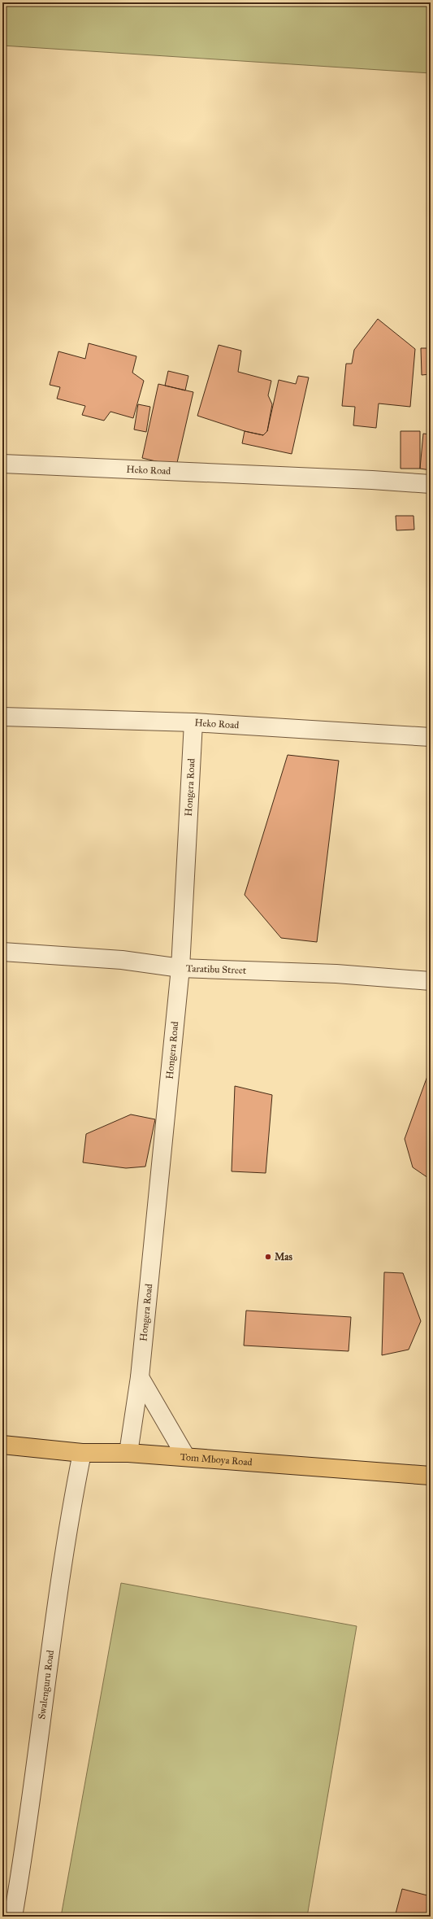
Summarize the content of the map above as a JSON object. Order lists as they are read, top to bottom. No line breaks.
{"streets":{"main road":["Tom Mboya Road"],"street":["Heko Road","Hongera Road","Taratibu Street","Swalenguru Road"]},"crossings":[["Heko Road","Hongera Road"],["Hongera Road","Taratibu Street"],["Hongera Road","Tom Mboya Road"],["Tom Mboya Road","Swalenguru Road"]],"places":["Mas"]}
